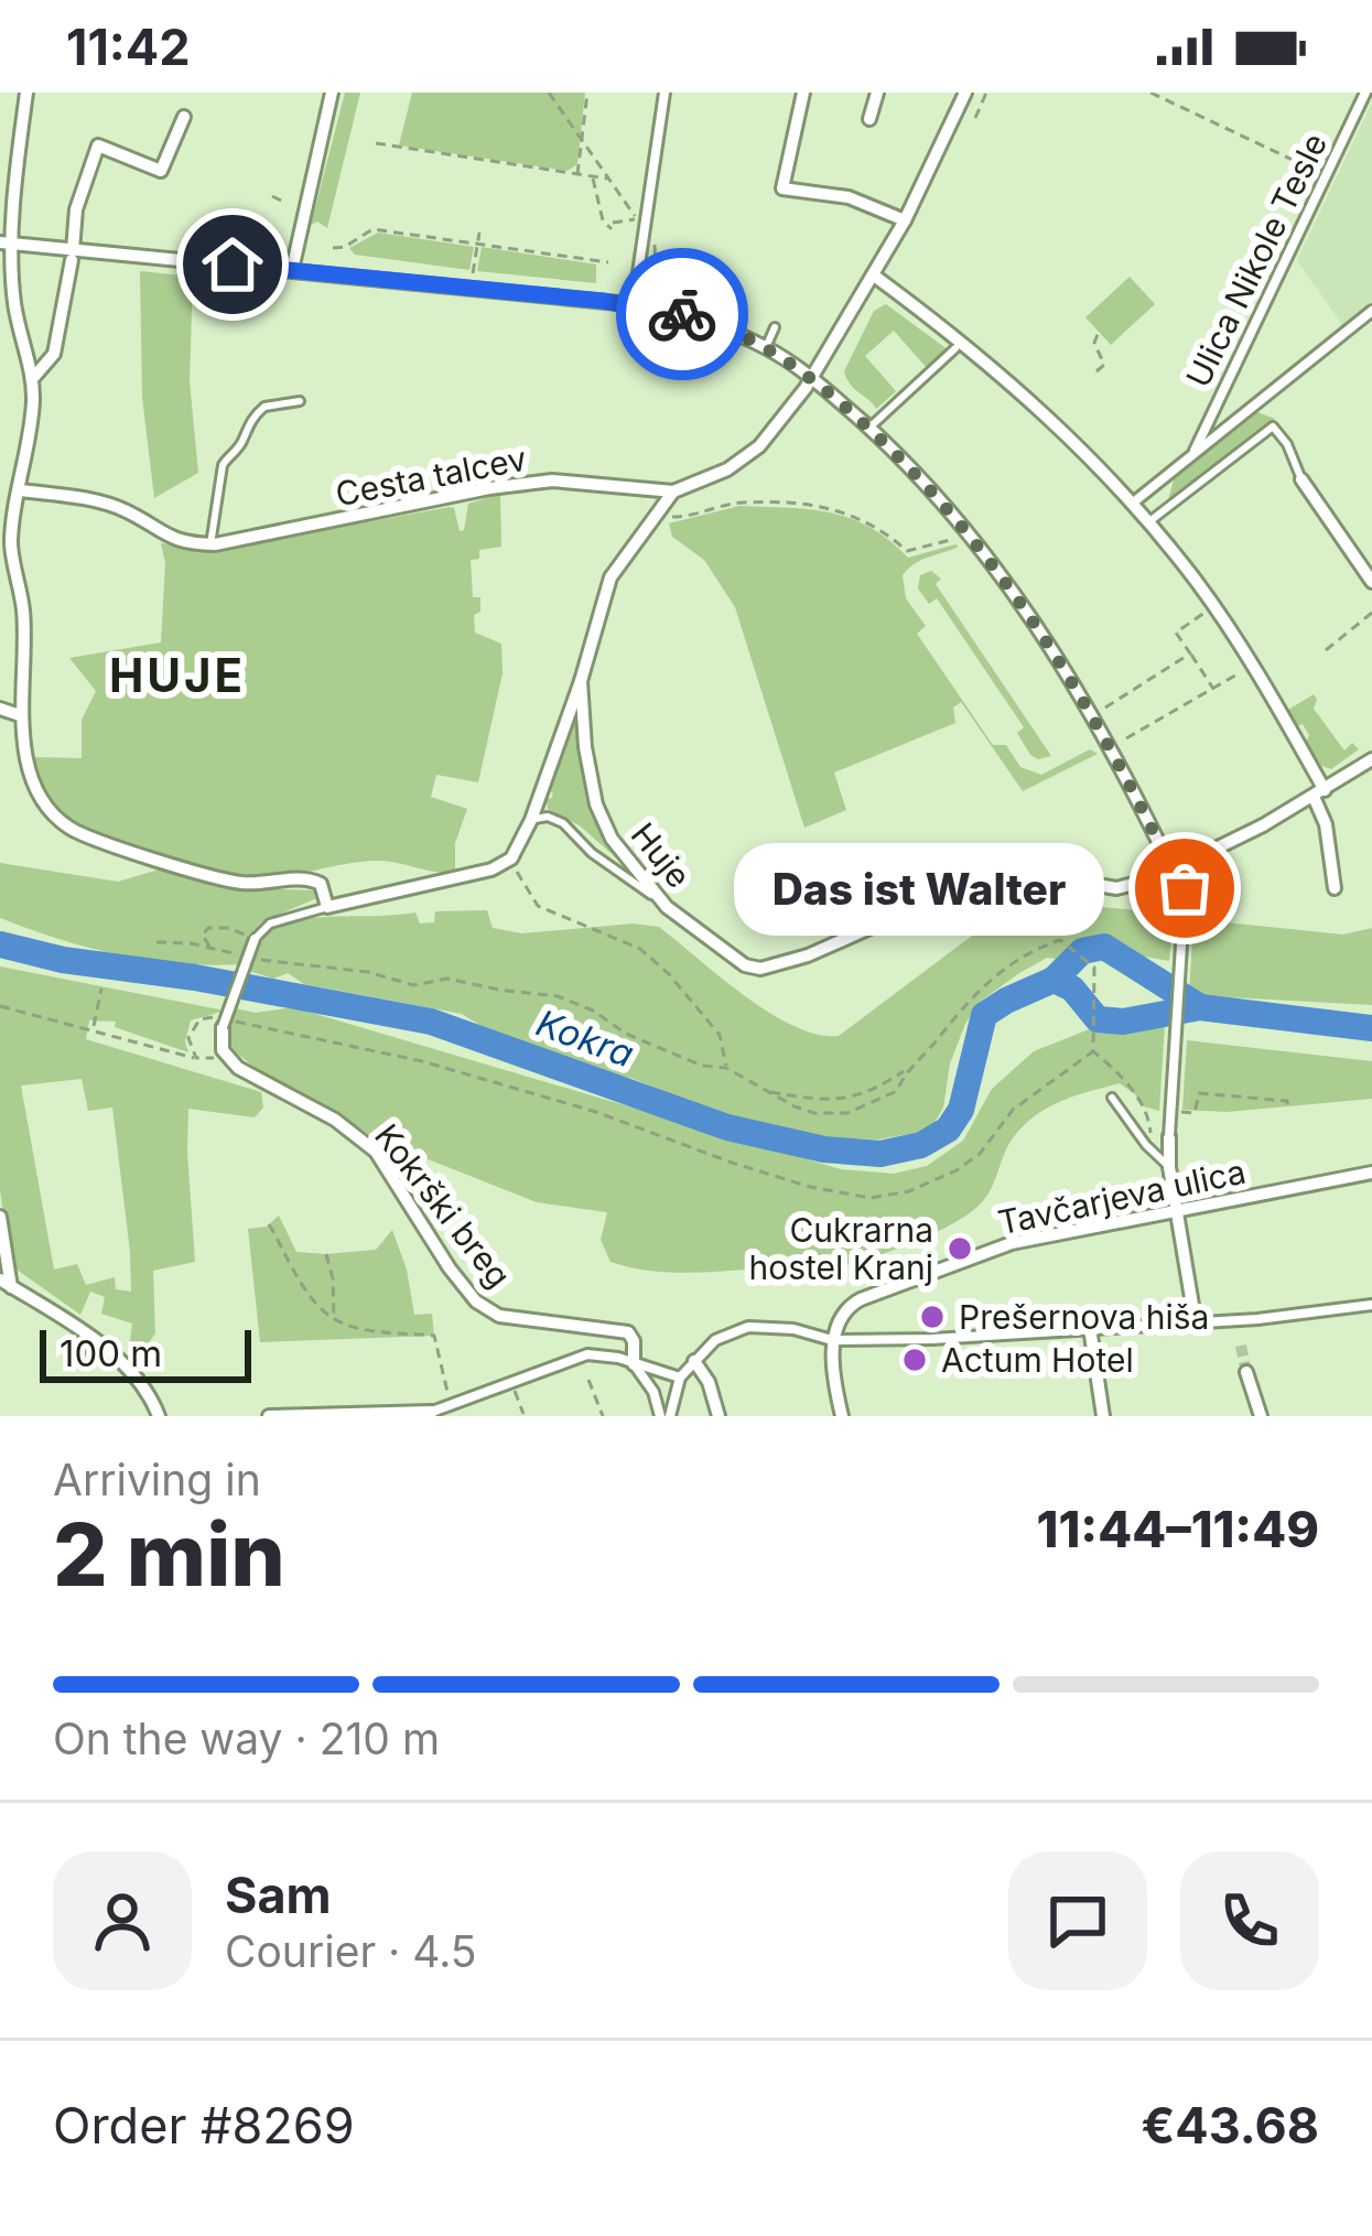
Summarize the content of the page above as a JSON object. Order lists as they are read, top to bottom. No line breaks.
{"streets":{"street":["Ulica Nikole Tesle","Cesta talcev","Huje","Tavčarjeva ulica","Kokrški breg"]},"crossings":[["Cesta talcev","Huje"]],"districts":["HUJE"],"water":["Kokra"],"places":["Das ist Walter","Cukrarna hostel Kranj","Prešernova hiša","Actum Hotel"],"scale_bar":"100 m","page":{"status":"11:42","bubble":"Das ist Walter","scale":"100 m","heading":["2 min","Arriving in","11:44–11:49"],"panel":["Sam","Courier · 4.5","Order #8269","€43.68"],"bar":"On the way · 210 m"}}
